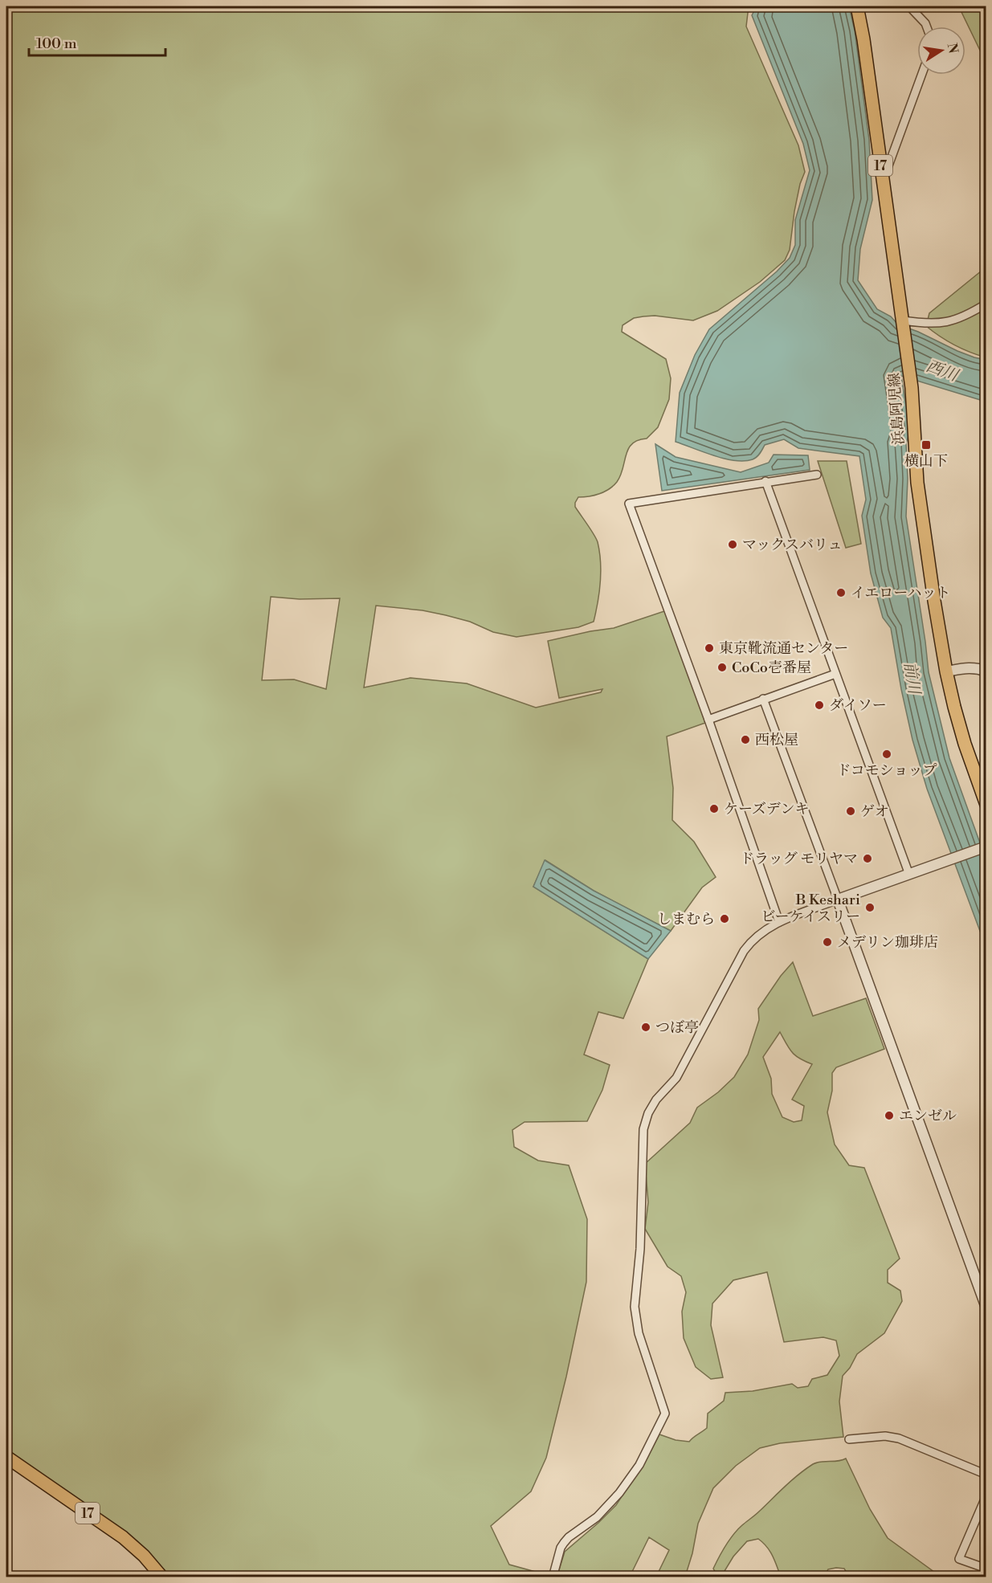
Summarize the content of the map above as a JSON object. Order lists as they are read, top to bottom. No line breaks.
{"streets":{"main road":["17","浜島阿児線"]},"water":["西川","前川"],"places":{"transit":["横山下"],"other":["マックスバリュ","イエローハット","東京靴流通センター","CoCo壱番屋","ダイソー","西松屋","ドコモショップ","ケーズデンキ","ゲオ","ドラッグ モリヤマ","B Keshari ビーケイスリー","しまむら","メデリン珈琲店","つぼ亭","エンゼル"]},"scale_bar":"100 m","north":"right"}
